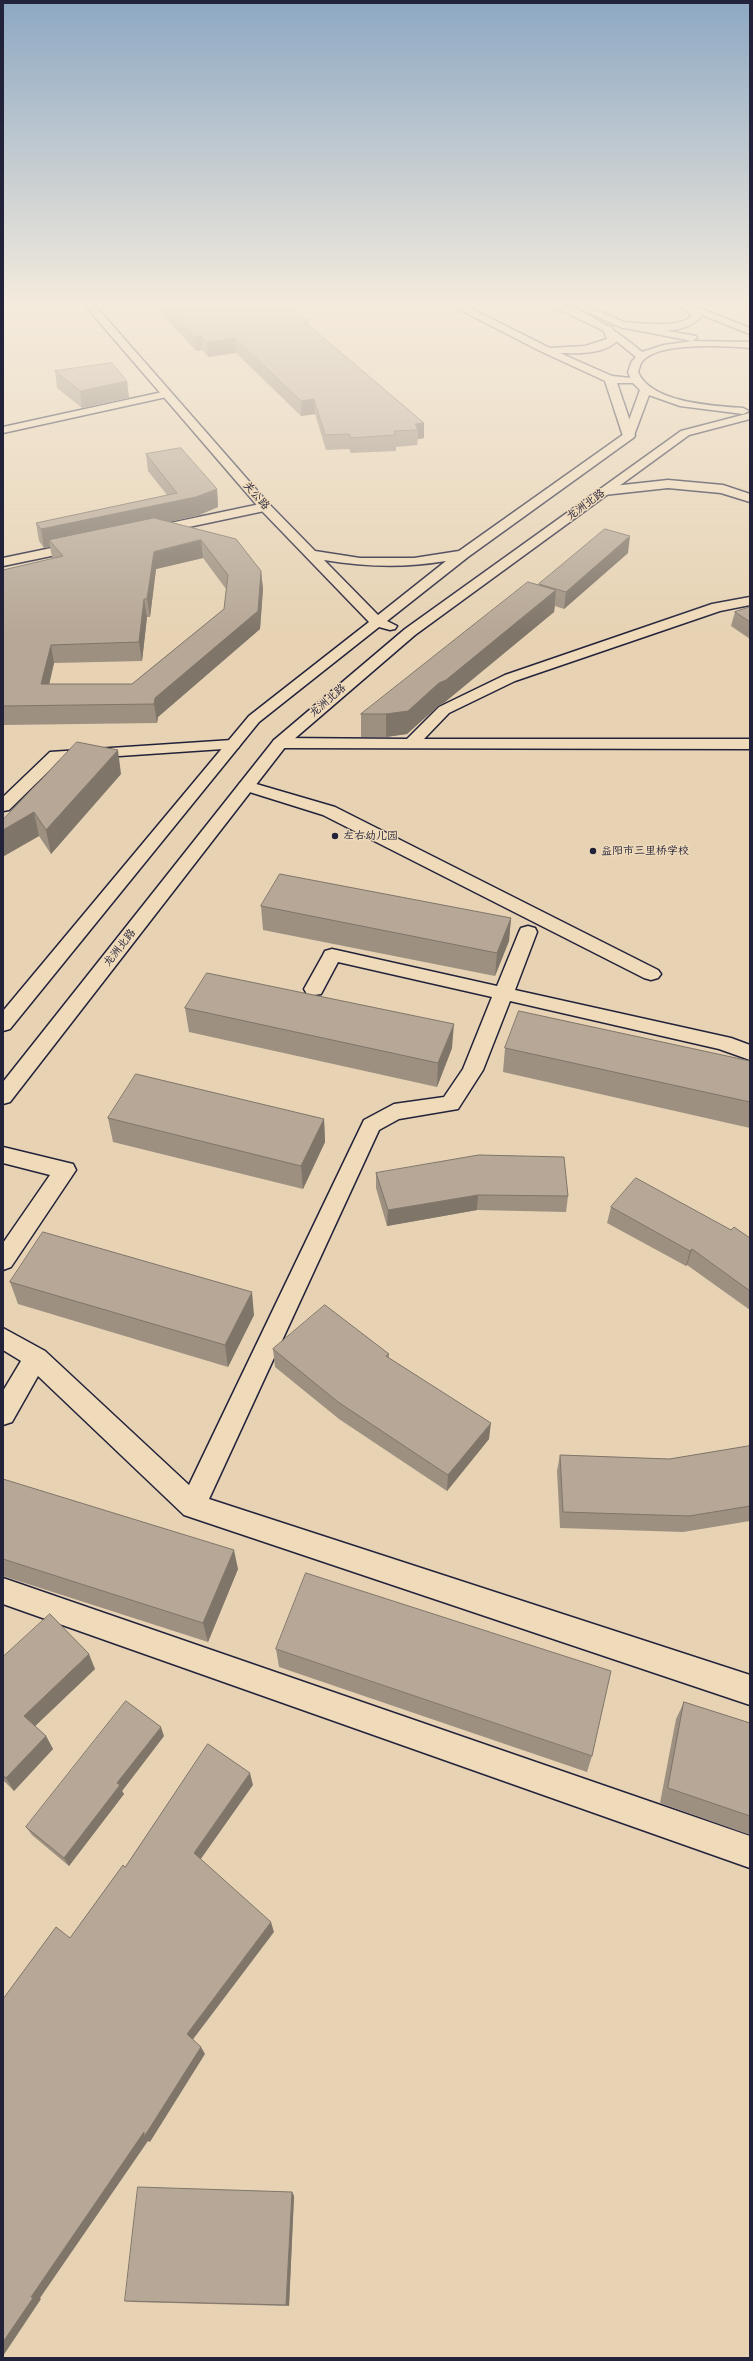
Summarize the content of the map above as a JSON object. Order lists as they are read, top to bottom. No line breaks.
{"streets":{"street":["关公路","龙洲北路"]},"crossings":[["关公路","龙洲北路"]],"places":["左右幼儿园","益阳市三里桥学校"]}
